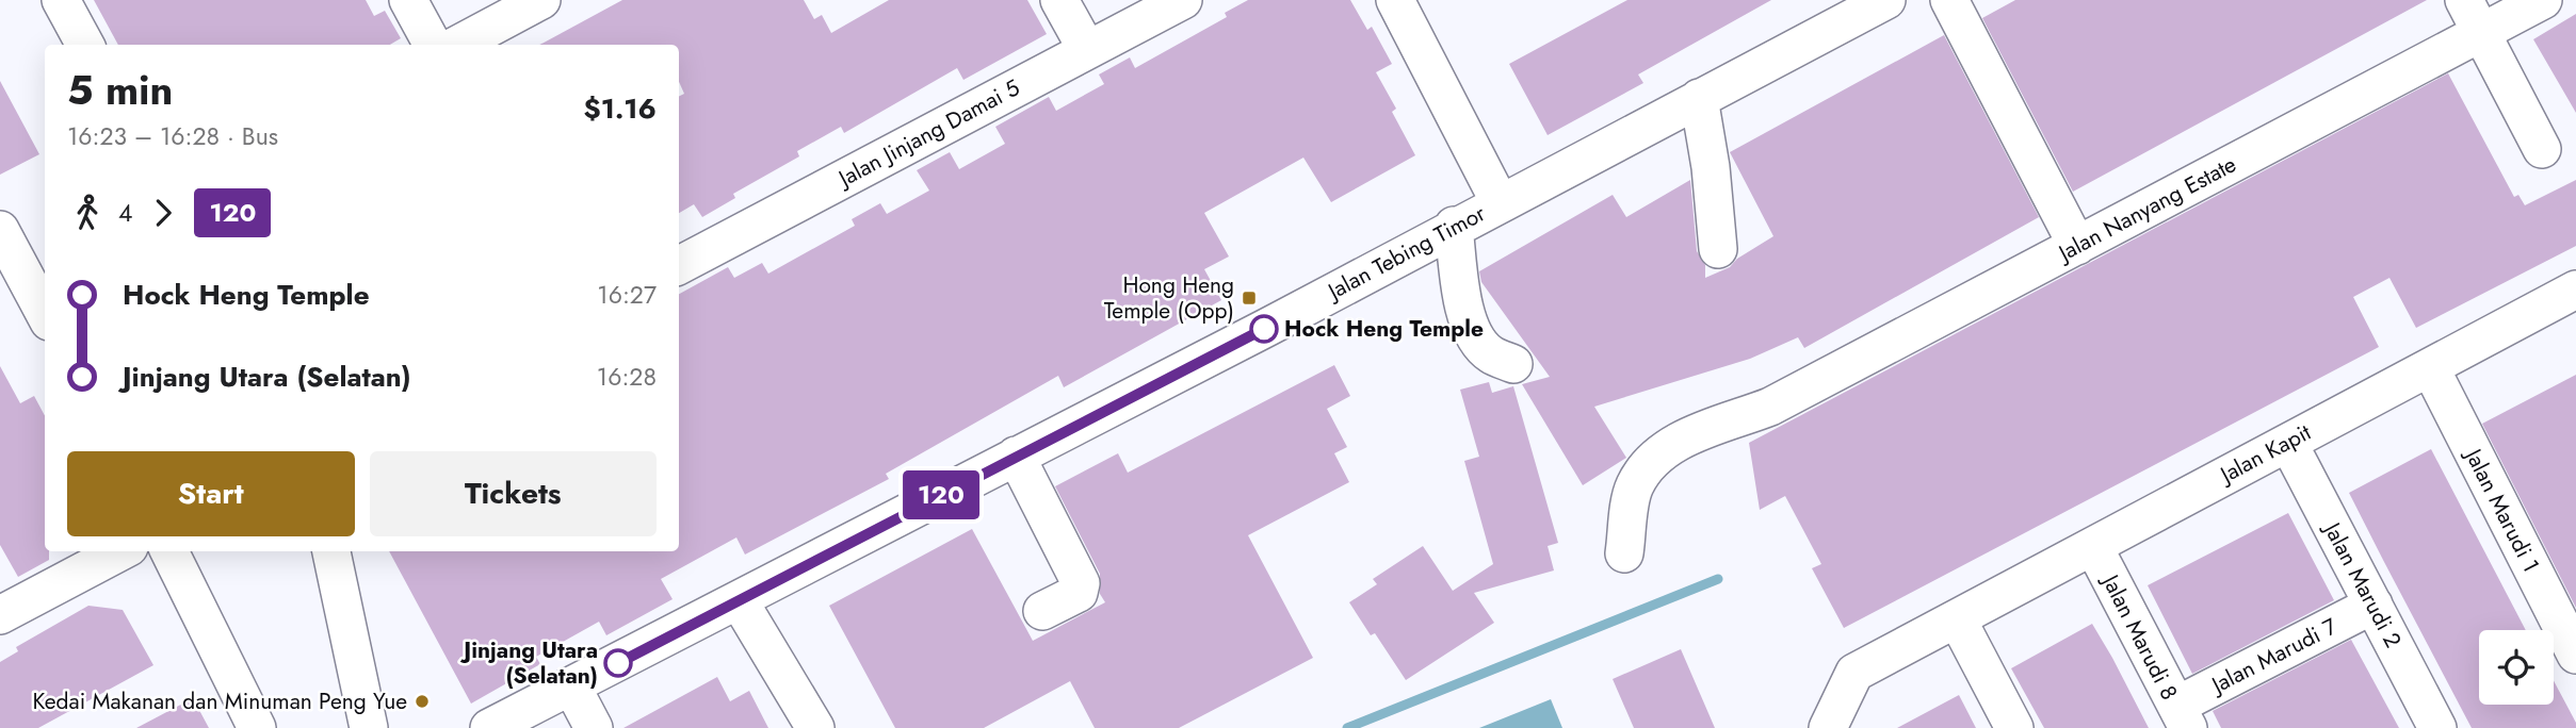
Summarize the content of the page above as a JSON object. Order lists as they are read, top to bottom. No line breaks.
{"streets":{"street":["Jalan Jinjang Damai 5","Jalan Nanyang Estate","Jalan Tebing Timor","Jalan Kapit","Jalan Marudi 1","Jalan Marudi 2","Jalan Marudi 8","Jalan Marudi 7"]},"crossings":[["Jalan Kapit","Jalan Marudi 1"],["Jalan Kapit","Jalan Marudi 2"],["Jalan Kapit","Jalan Marudi 8"],["Jalan Marudi 2","Jalan Marudi 7"],["Jalan Marudi 8","Jalan Marudi 7"]],"places":{"transit":["Hong Heng Temple (Opp)"],"other":["Hock Heng Temple","Jinjang Utara (Selatan)","Kedai Makanan dan Minuman Peng Yue"]},"lines":["bus line 120"],"page":{"on_map":"120","heading":["5 min","16:23 – 16:28 · Bus","$1.16"],"legs":["4","120"],"list":[{"name":"Hock Heng Temple","value":"16:27"},{"name":"Jinjang Utara (Selatan)","value":"16:28"}],"buttons":["Start","Tickets"]}}
